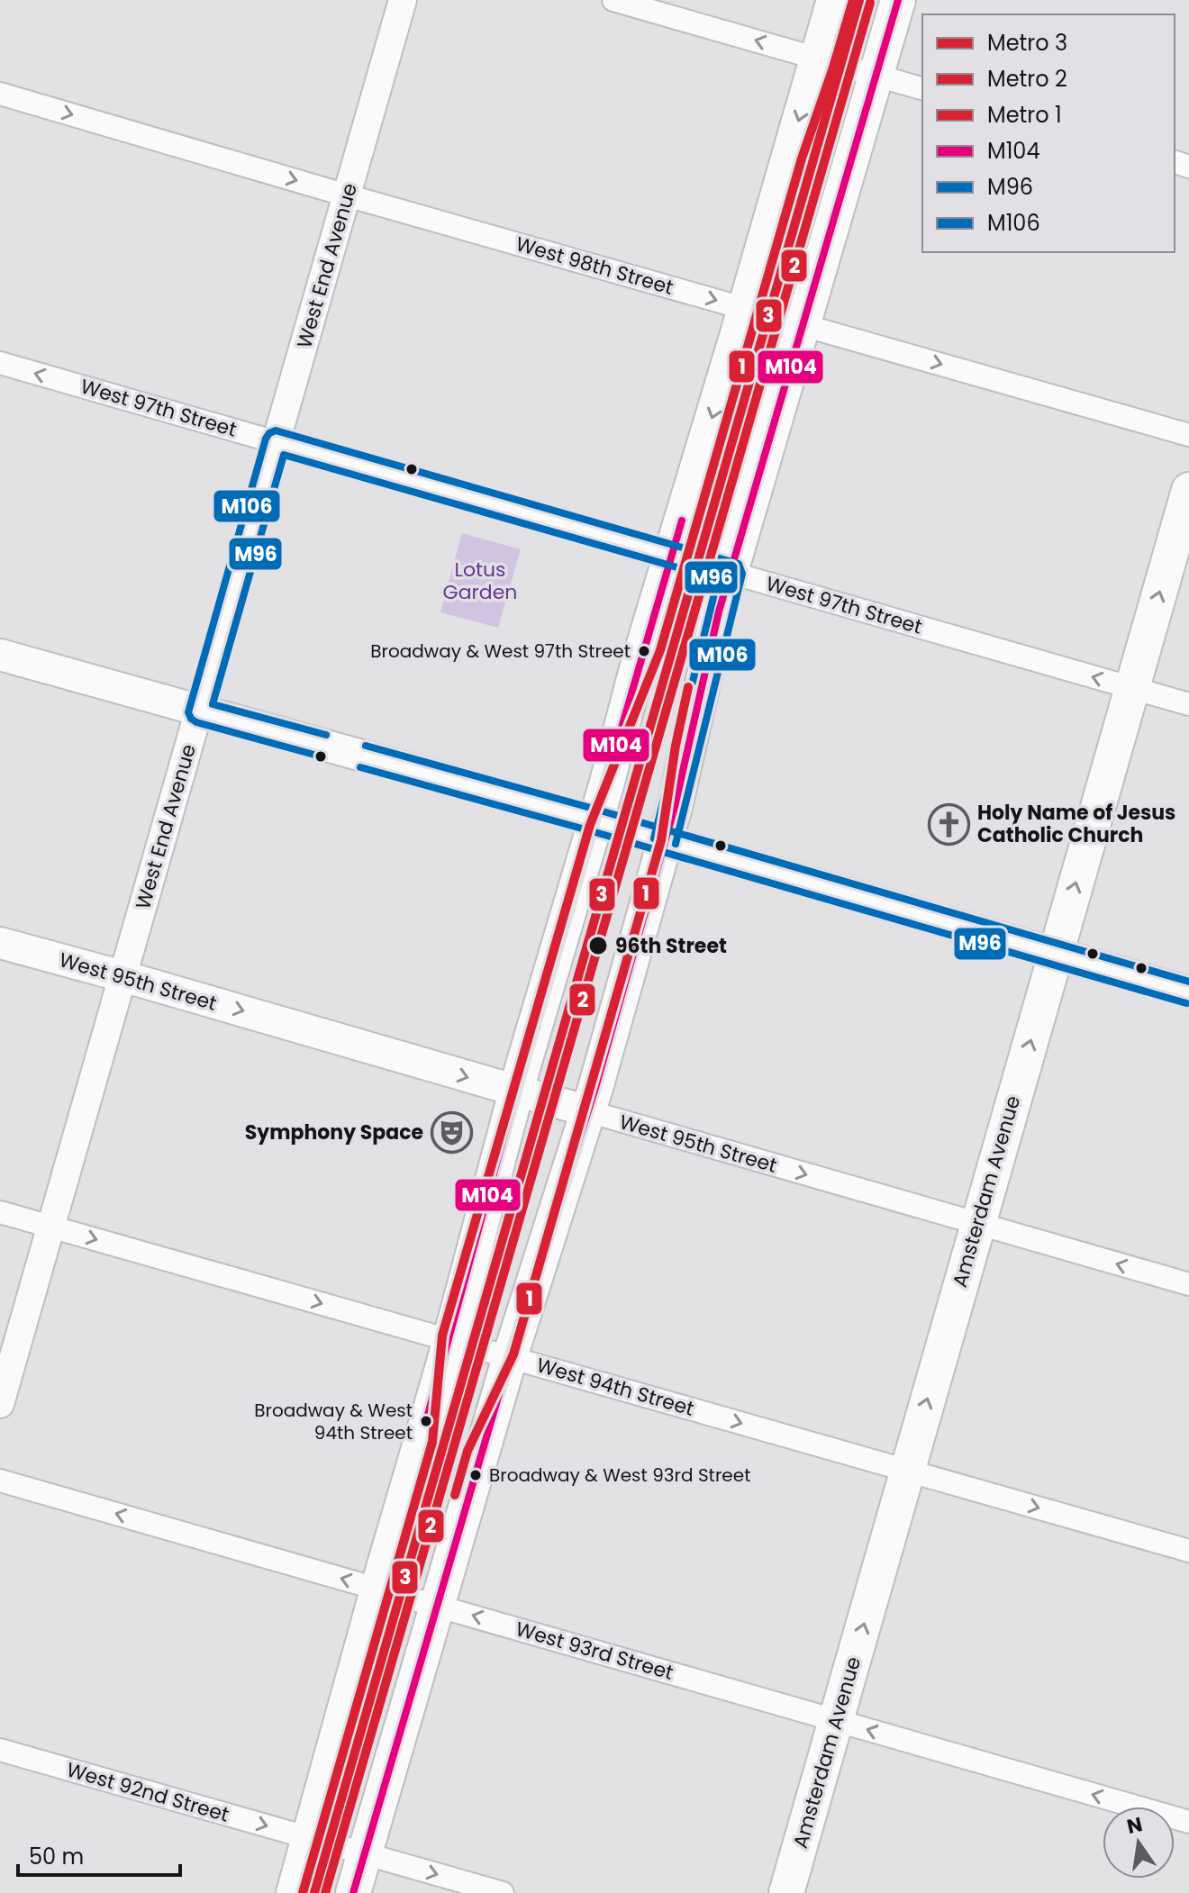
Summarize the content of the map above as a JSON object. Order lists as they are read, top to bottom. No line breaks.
{"streets":{"main road":["West 95th Street","Amsterdam Avenue"],"street":["West End Avenue","West 98th Street","West 97th Street","West 94th Street","West 93rd Street","West 92nd Street"]},"crossings":[["West End Avenue","West 98th Street"],["West End Avenue","West 97th Street"],["West End Avenue","West 95th Street"],["West End Avenue","West 94th Street"],["West 97th Street","Amsterdam Avenue"],["West 95th Street","Amsterdam Avenue"],["Amsterdam Avenue","West 94th Street"],["Amsterdam Avenue","West 93rd Street"]],"one_way":["West 98th Street","West 97th Street","Amsterdam Avenue","West 94th Street","West 93rd Street","West 92nd Street"],"parks":["Lotus Garden"],"places":{"other":["Broadway & West 97th Street","96th Street","Broadway & West 94th Street","Broadway & West 93rd Street"],"church":["Holy Name of Jesus Catholic Church"],"theatre":["Symphony Space"]},"lines":["metro line 3","metro line 1","transit line M104","metro line 2","transit line M106","transit line M96"],"legend":["Metro 3","Metro 2","Metro 1","M104","M96","M106"],"scale_bar":"50 m","north":"top"}
